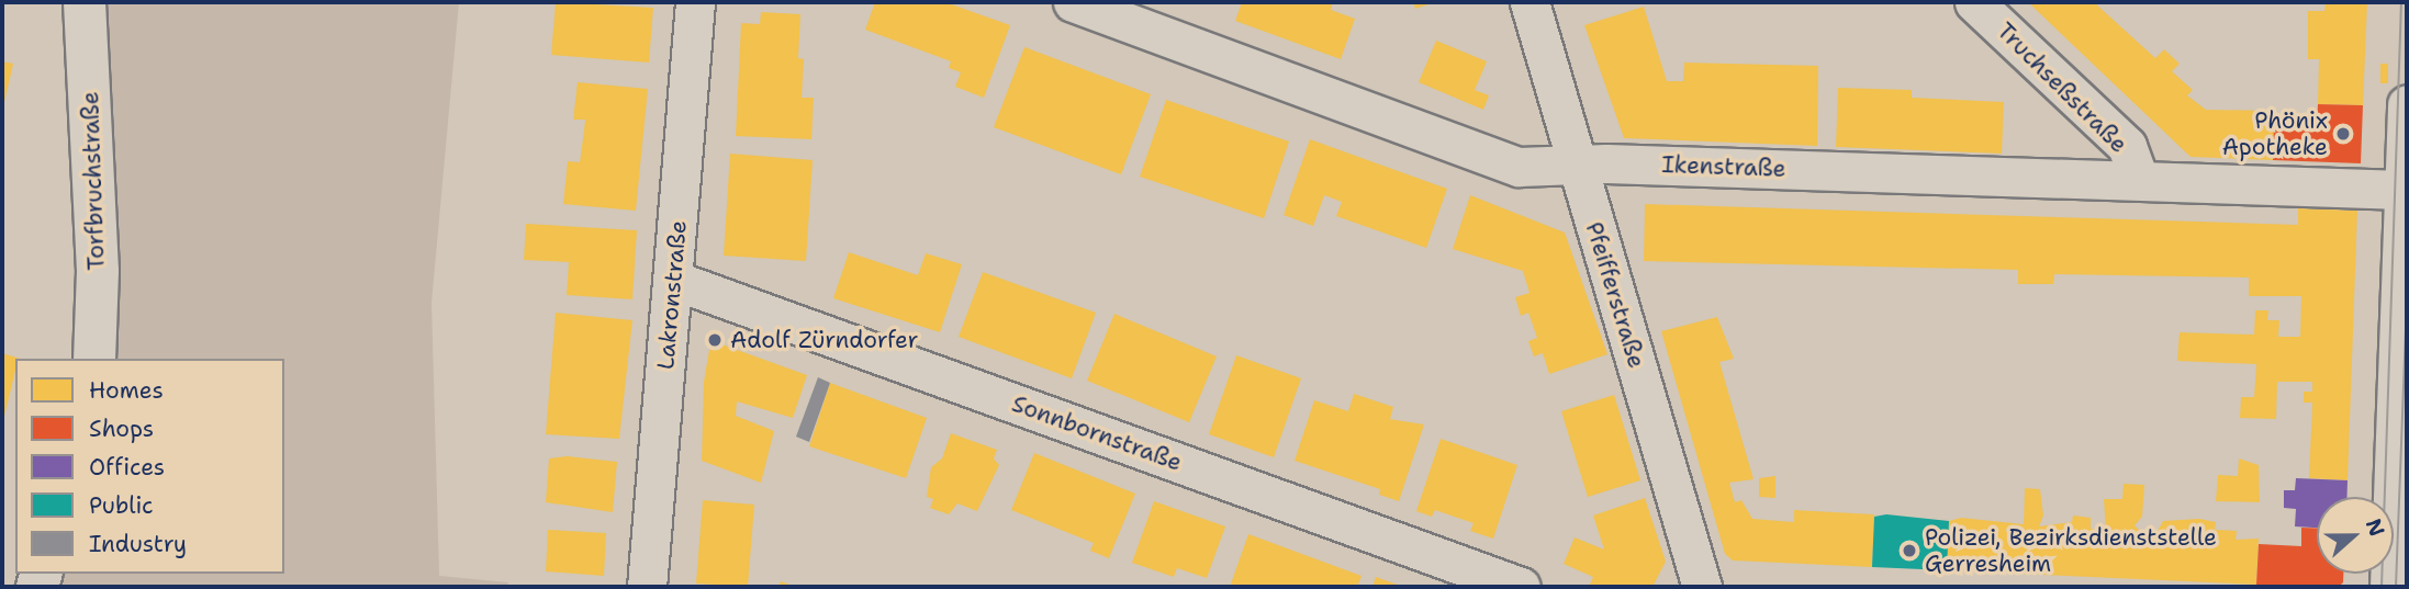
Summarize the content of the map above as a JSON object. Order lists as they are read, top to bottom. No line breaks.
{"streets":{"main road":["Torfbruchstraße"],"street":["Truchseßstraße","Ikenstraße","Lakronstraße","Pfeifferstraße","Sonnbornstraße"]},"crossings":[["Truchseßstraße","Ikenstraße"],["Ikenstraße","Pfeifferstraße"],["Lakronstraße","Sonnbornstraße"]],"places":["Phönix Apotheke","Adolf Zürndorfer","Polizei, Bezirksdienststelle Gerresheim"],"legend":["Homes","Shops","Offices","Public","Industry"],"north":"right"}
